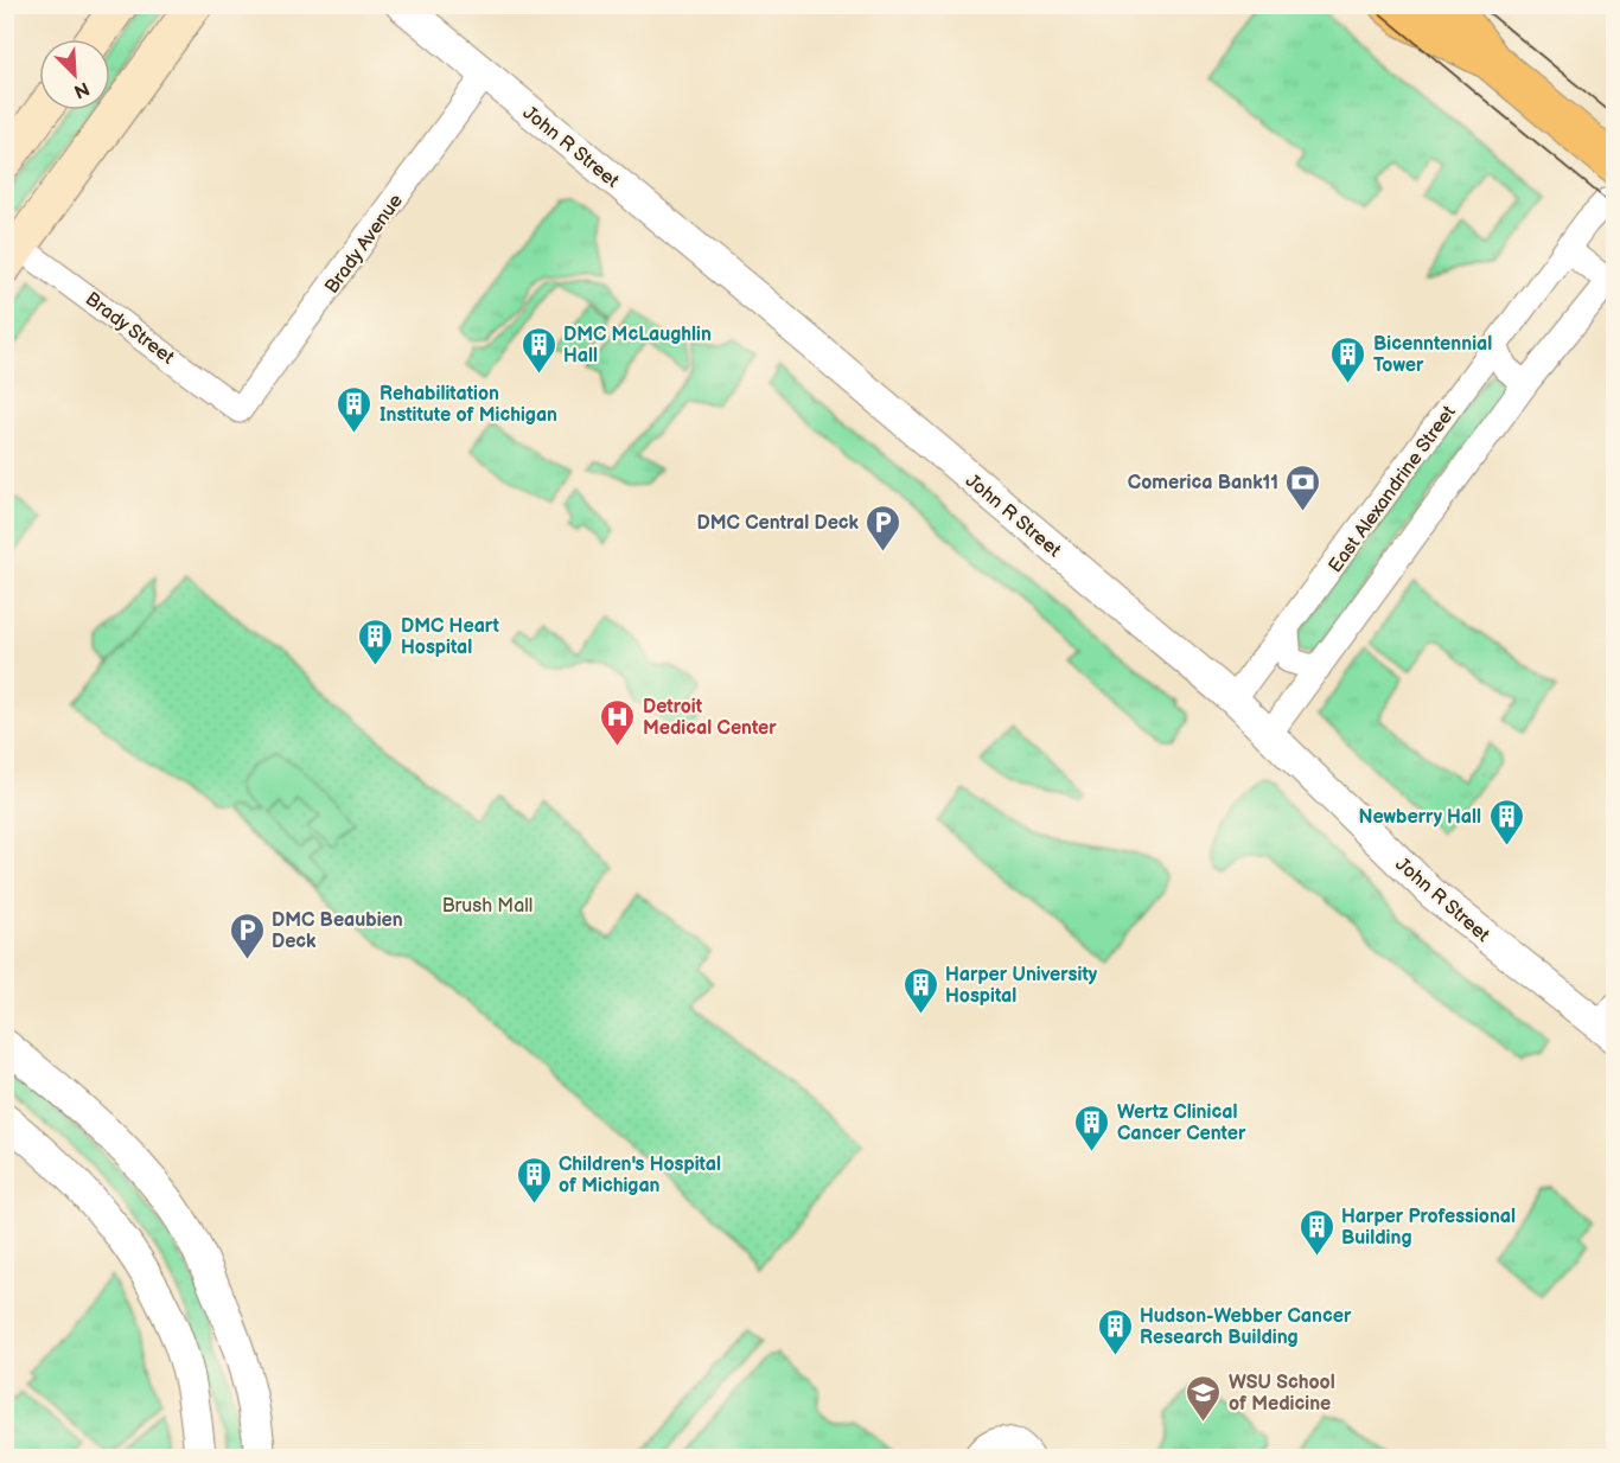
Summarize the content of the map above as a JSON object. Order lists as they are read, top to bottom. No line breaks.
{"streets":{"street":["John R Street","Brady Avenue","Brady Street","East Alexandrine Street"]},"crossings":[["John R Street","Brady Avenue"],["John R Street","East Alexandrine Street"],["Brady Avenue","Brady Street"]],"parks":["Brush Mall"],"places":{"building":["DMC McLaughlin Hall","Bicenntennial Tower","Rehabilitation Institute of Michigan","DMC Heart Hospital","Newberry Hall","Harper University Hospital","Wertz Clinical Cancer Center","Children's Hospital of Michigan","Harper Professional Building","Hudson-Webber Cancer Research Building"],"bank":["Comerica Bank11"],"parking":["DMC Central Deck","DMC Beaubien Deck"],"hospital":["Detroit Medical Center"],"school or university":["WSU School of Medicine"]},"north":"bottom right"}
